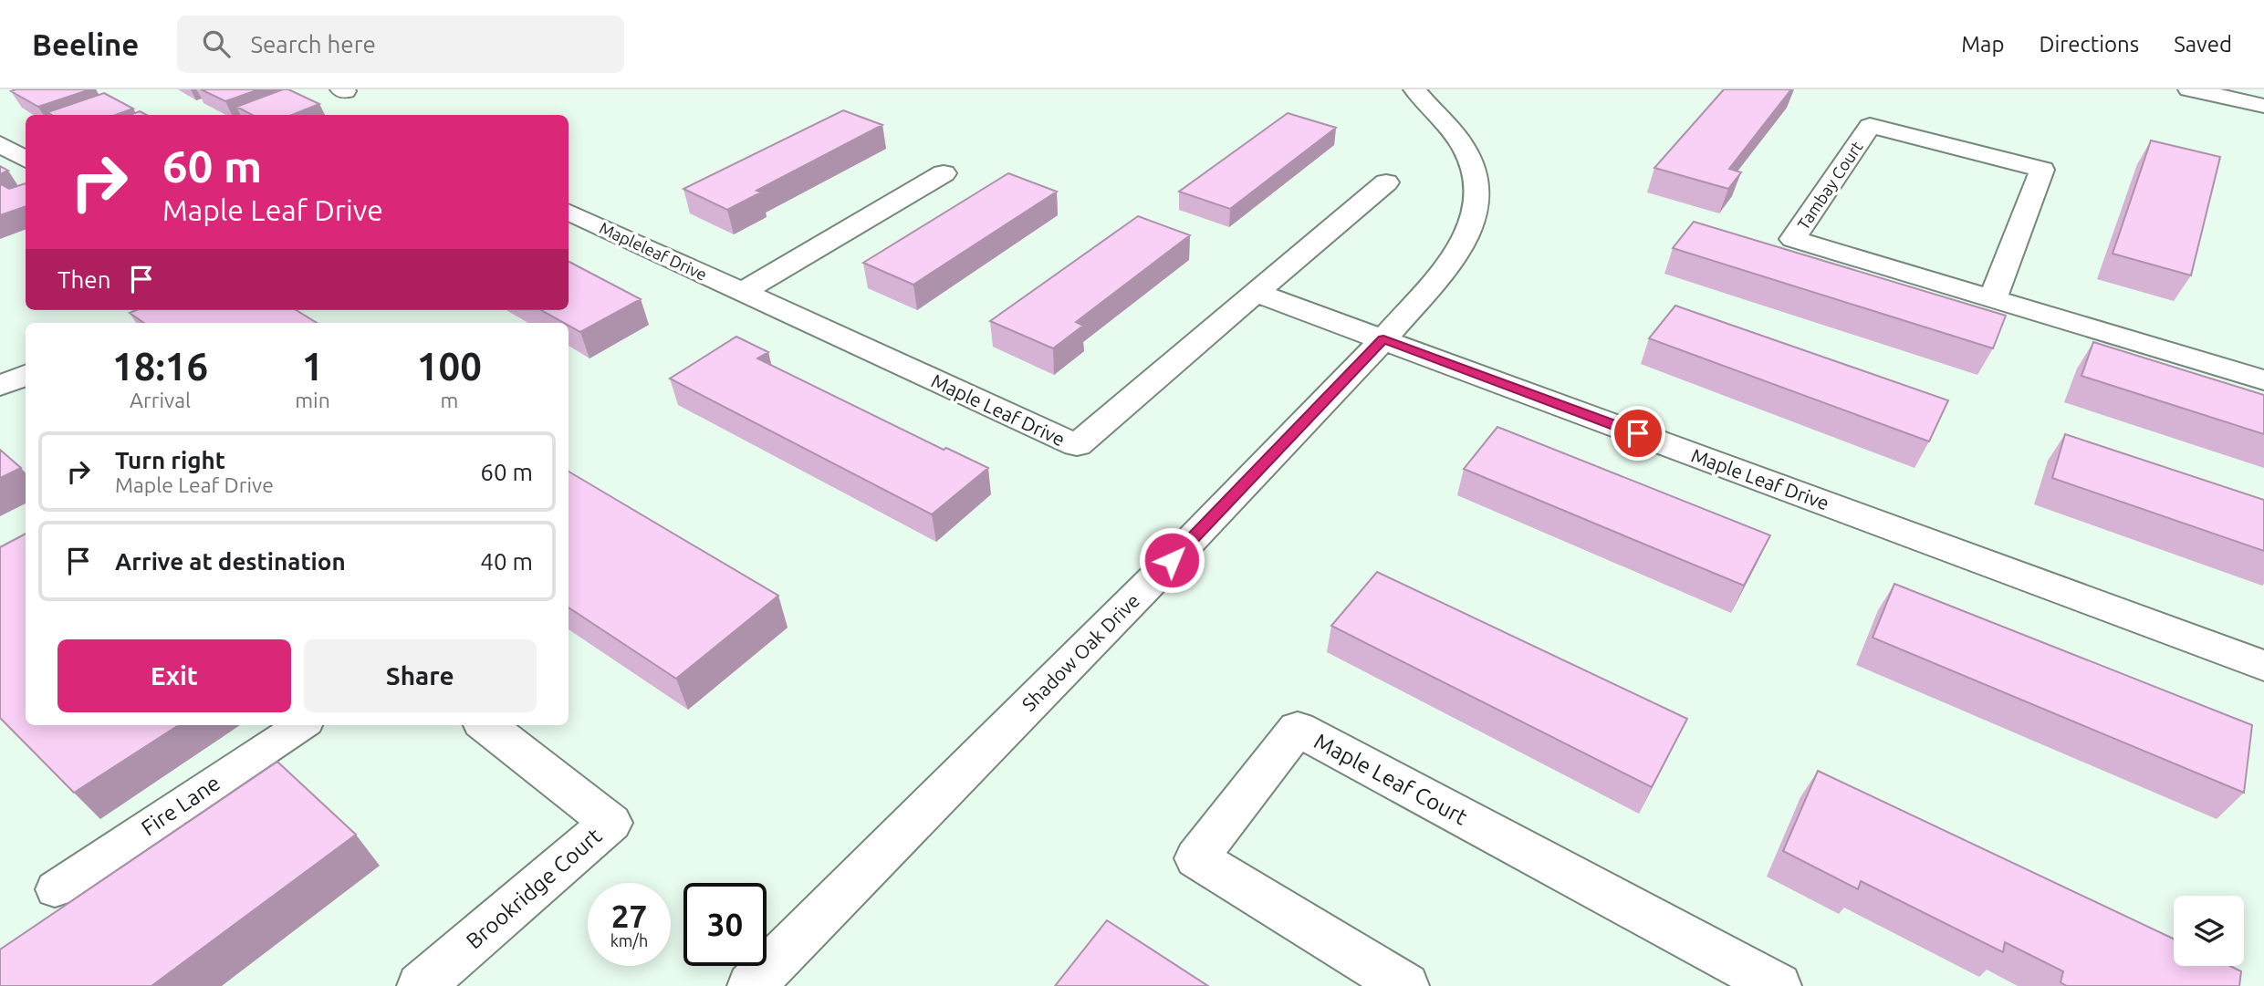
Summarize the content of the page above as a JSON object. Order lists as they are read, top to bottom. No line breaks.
{"streets":{"street":["Tambay Court","Mapleleaf Drive","Maple Leaf Drive","Shadow Oak Drive","Maple Leaf Court","Brookridge Court"],"lane":["Fire Lane"]},"crossings":[["Mapleleaf Drive","Maple Leaf Drive"],["Maple Leaf Drive","Shadow Oak Drive"]],"page":{"header":"Beeline","search":"Search here","nav":["Map","Directions","Saved"],"turn":["60 m","Maple Leaf Drive"],"then":"Then","eta":["18:16","Arrival","1","min","100","m"],"list":[{"name":"Turn right","note":"Maple Leaf Drive","value":"60 m"},{"name":"Arrive at destination","value":"40 m"}],"buttons":["Exit","Share"],"speed":"27 km/h","limit":"30"}}
